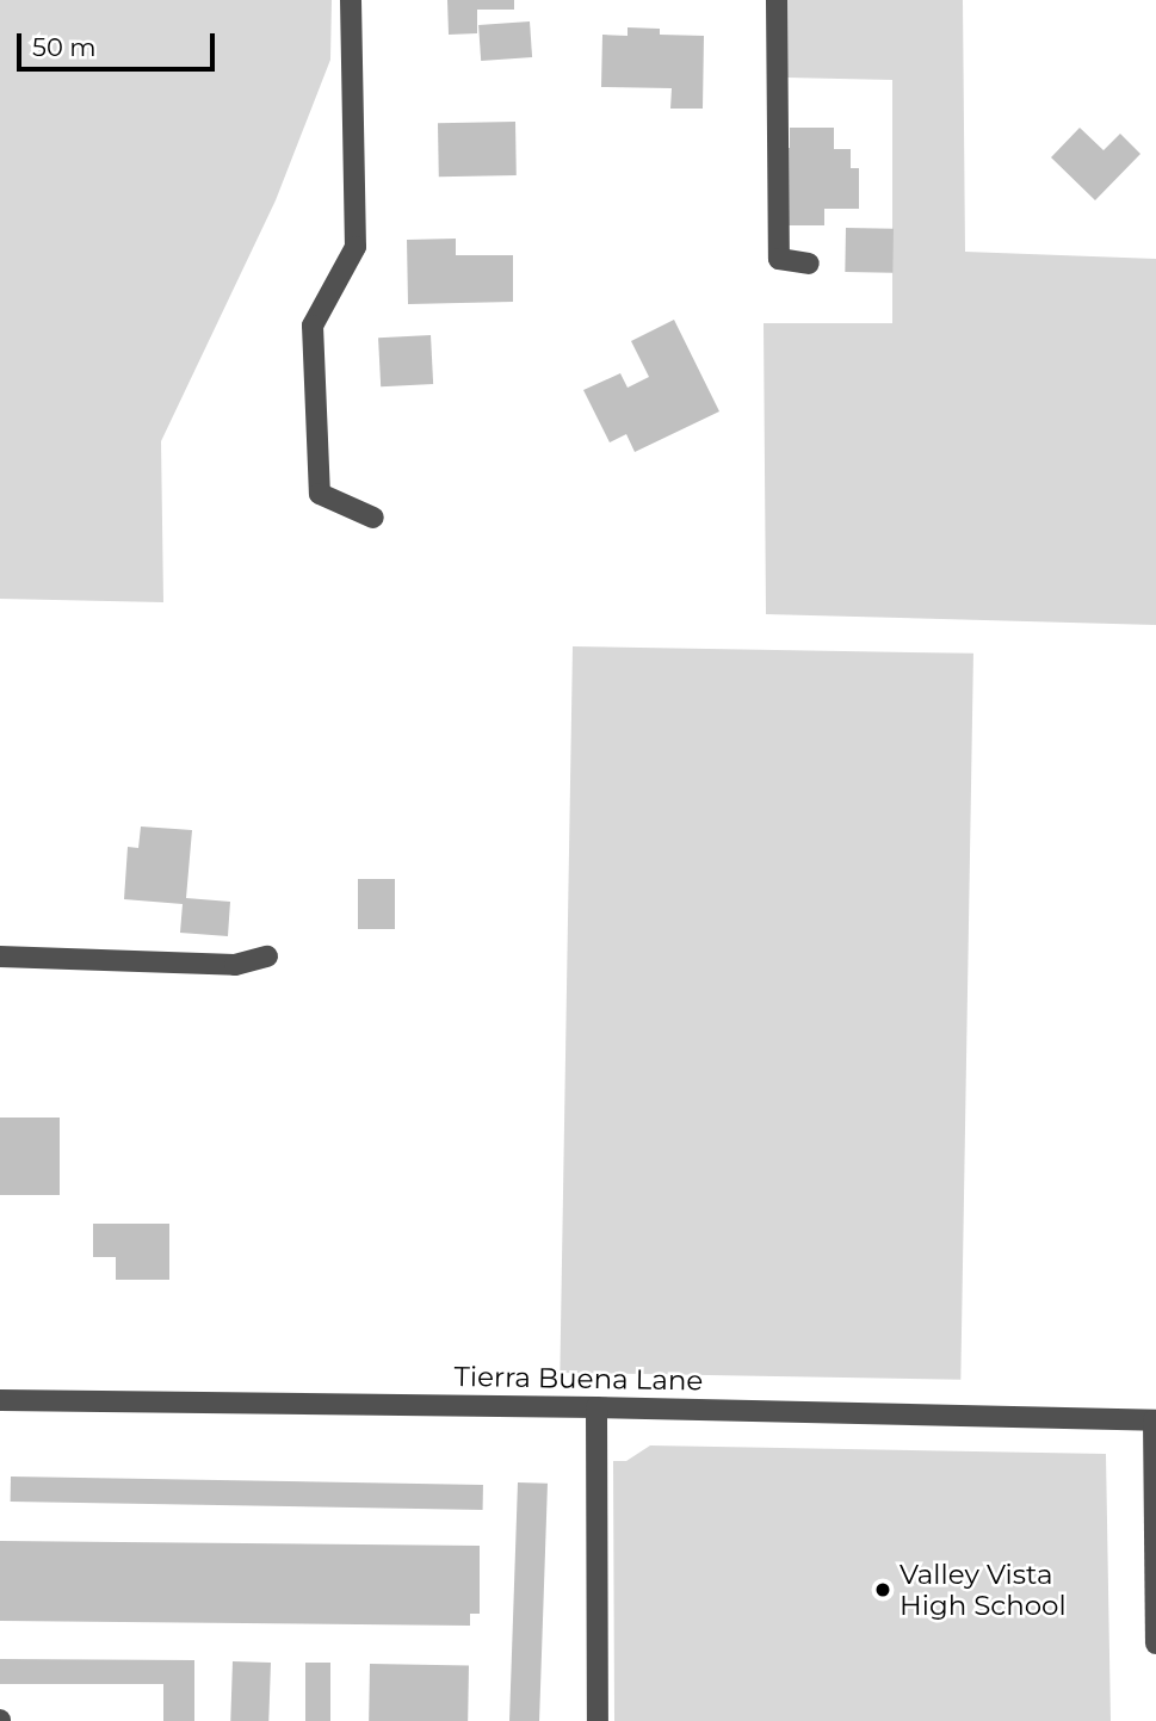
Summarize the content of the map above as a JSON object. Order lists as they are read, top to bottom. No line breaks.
{"streets":{"street":["Tierra Buena Lane"]},"places":["Valley Vista High School"],"scale_bar":"50 m"}
